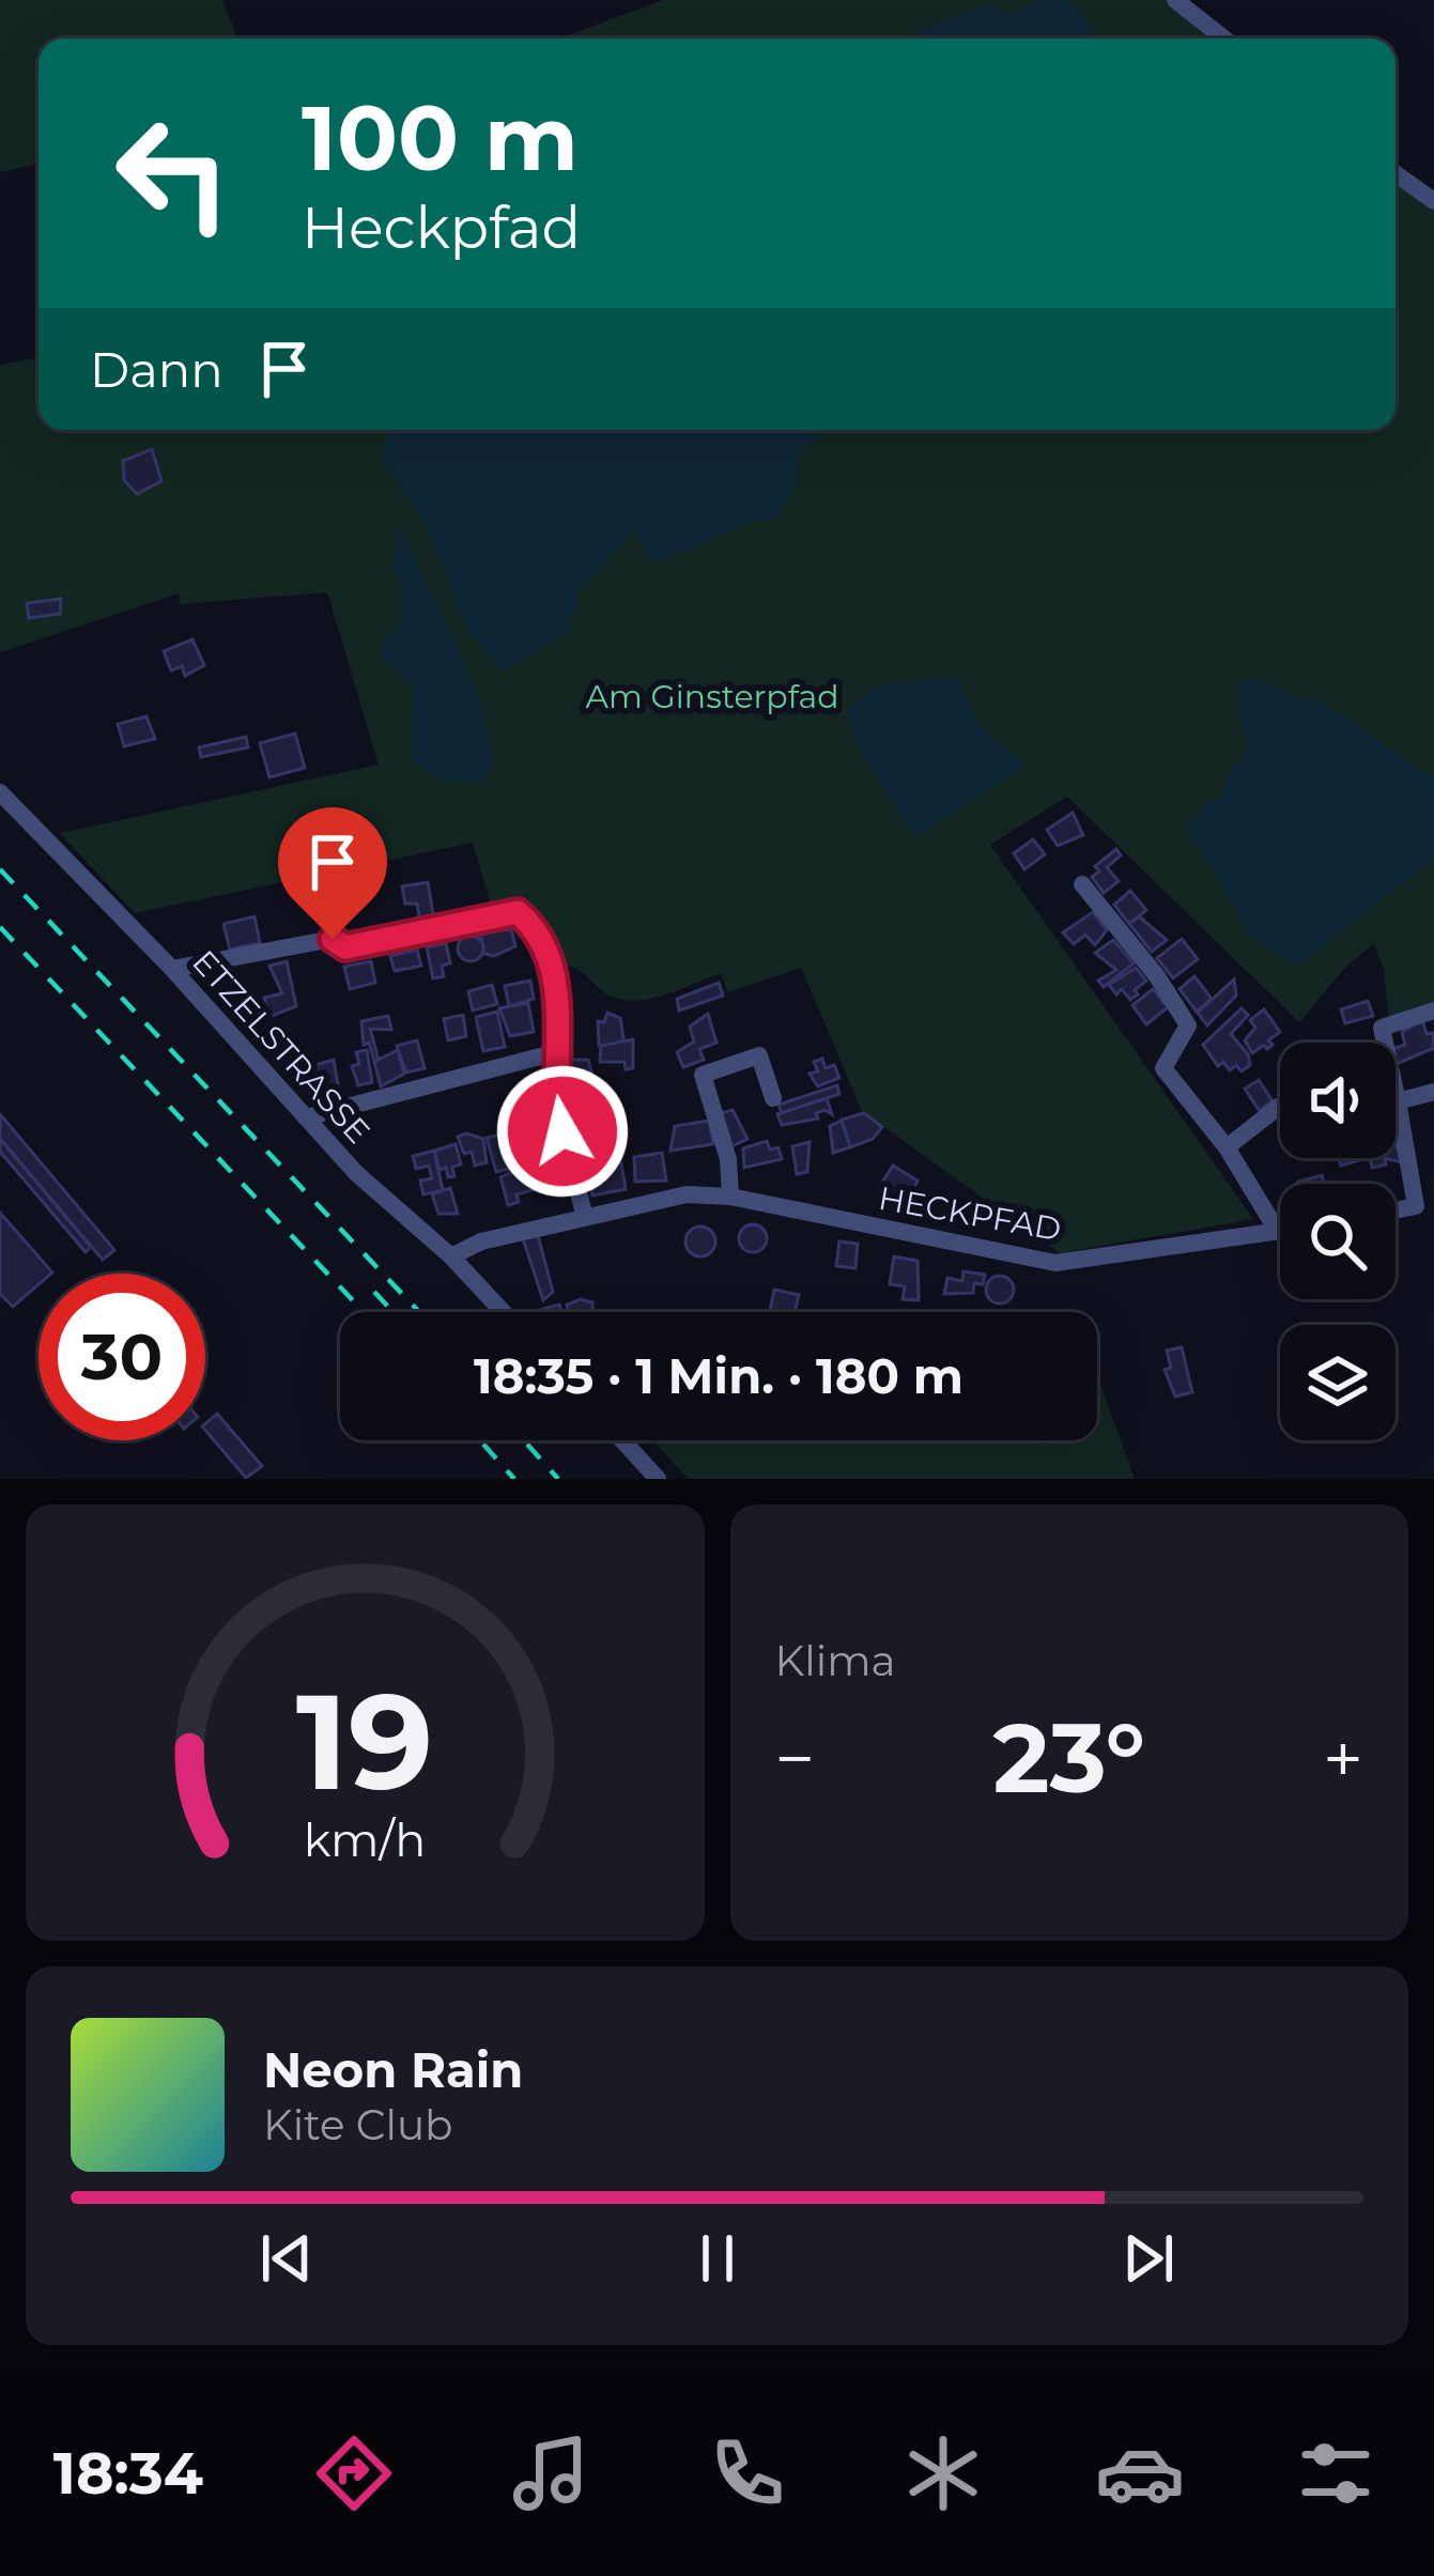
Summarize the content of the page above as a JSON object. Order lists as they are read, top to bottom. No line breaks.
{"streets":{"street":["ETZELSTRASSE","HECKPFAD"]},"crossings":[["ETZELSTRASSE","HECKPFAD"]],"parks":["Am Ginsterpfad"],"page":{"turn":["100 m","Heckpfad"],"then":"Dann","limit":"30","trip":"18:35 · 1 Min. · 180 m","tile":"Klima","heat":["−","23°","+"],"song":["Neon Rain","Kite Club"],"tabs":"18:34","gauge":["19","km/h"]}}
